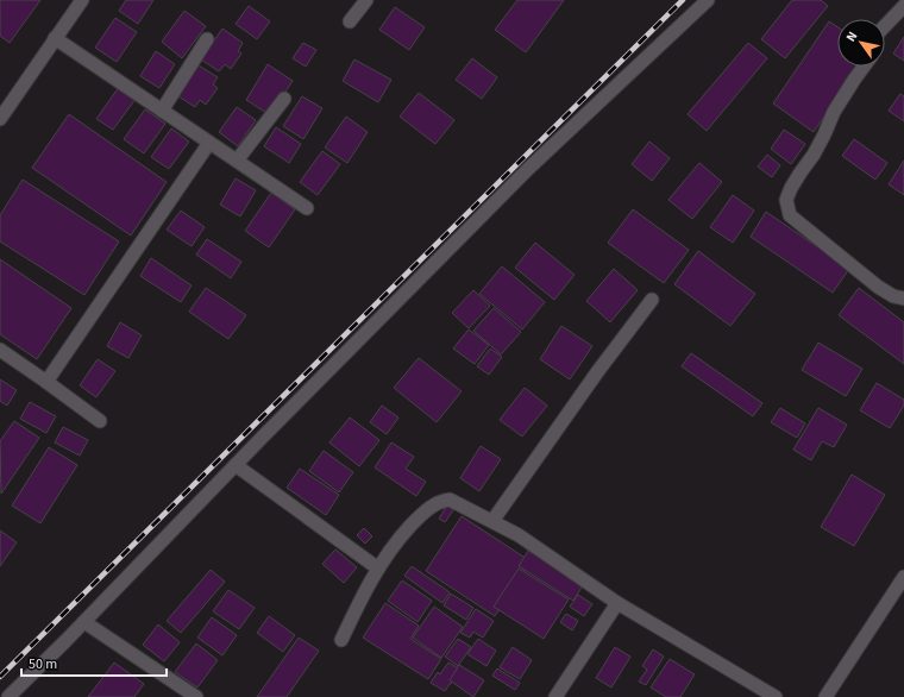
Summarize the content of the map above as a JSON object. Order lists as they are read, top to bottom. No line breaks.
{"scale_bar":"50 m","north":"top left"}
